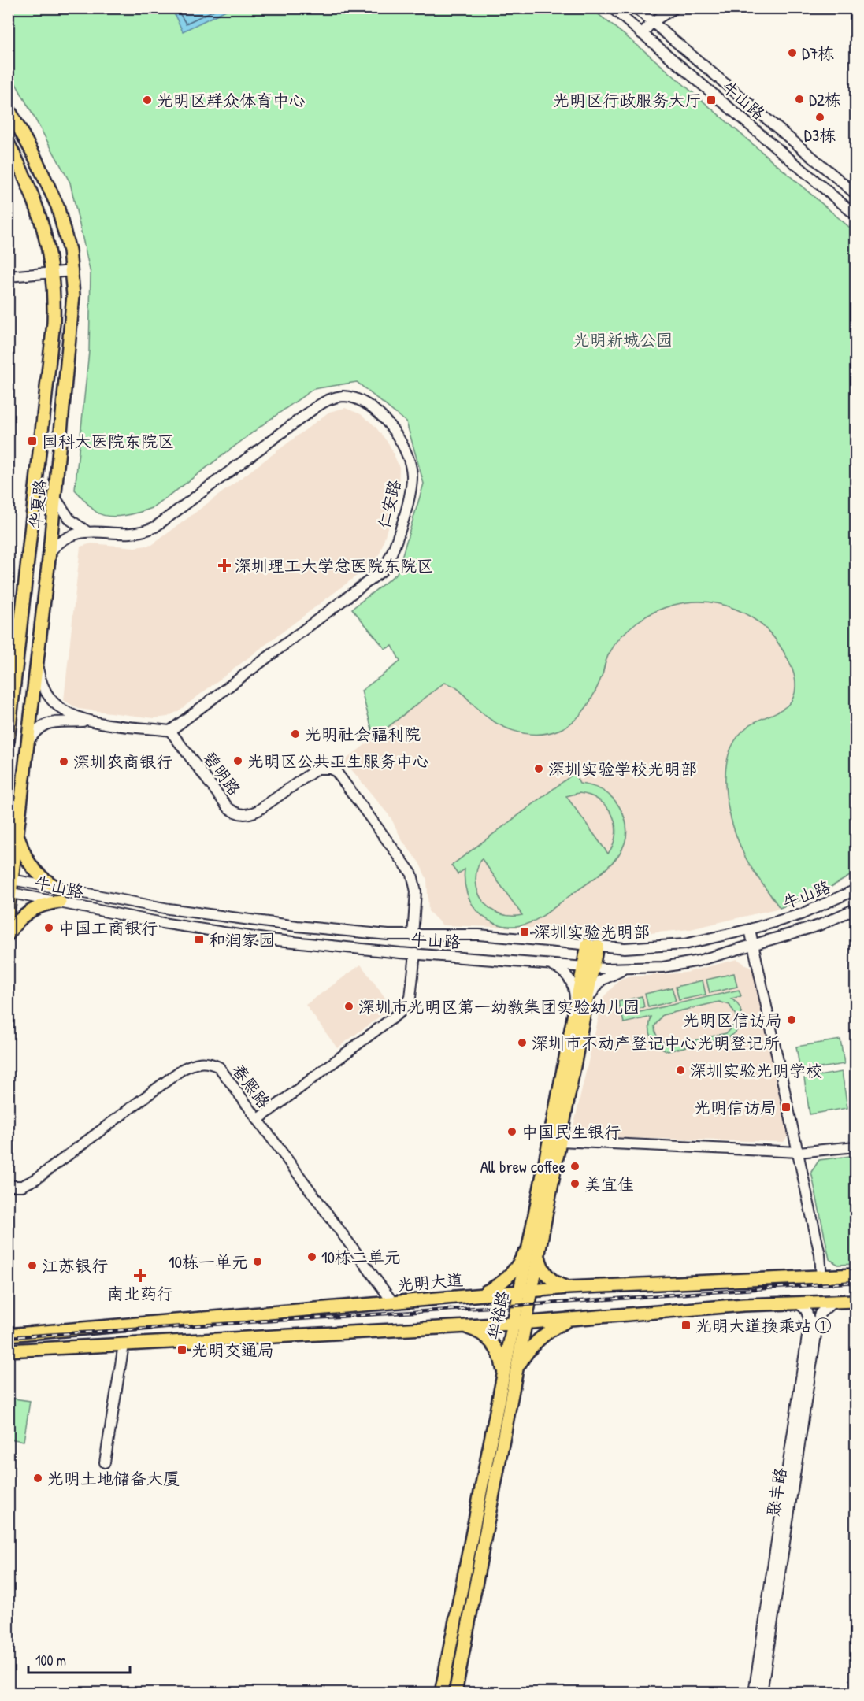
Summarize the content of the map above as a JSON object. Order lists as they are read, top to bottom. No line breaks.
{"streets":{"main road":["华夏路","光明大道","华裕路"],"street":["牛山路","仁安路","碧明路","春熙路","聚丰路"]},"crossings":[["牛山路","华夏路"],["牛山路","碧明路"],["牛山路","华裕路"],["华夏路","仁安路"],["仁安路","碧明路"],["春熙路","光明大道"],["光明大道","华裕路"]],"parks":["光明新城公园"],"places":{"other":["D7栋","D2栋","光明区群众体育中心","D3栋","光明社会福利院","光明区公共卫生服务中心","深圳农商银行","深圳实验学校光明部","中国工商银行","深圳市光明区第一幼教集团实验幼儿园","光明区信访局","深圳市不动产登记中心光明登记所","深圳实验光明学校","中国民生银行","All brew coffee","美宜佳","10栋二单元","10栋一单元","江苏银行","光明土地储备大厦"],"transit":["光明区行政服务大厅","国科大医院东院区","深圳实验光明部","和润家园","光明信访局","光明大道换乘站 ①","光明交通局"],"health":["深圳理工大学总医院东院区","南北药行"]},"scale_bar":"100 m"}
